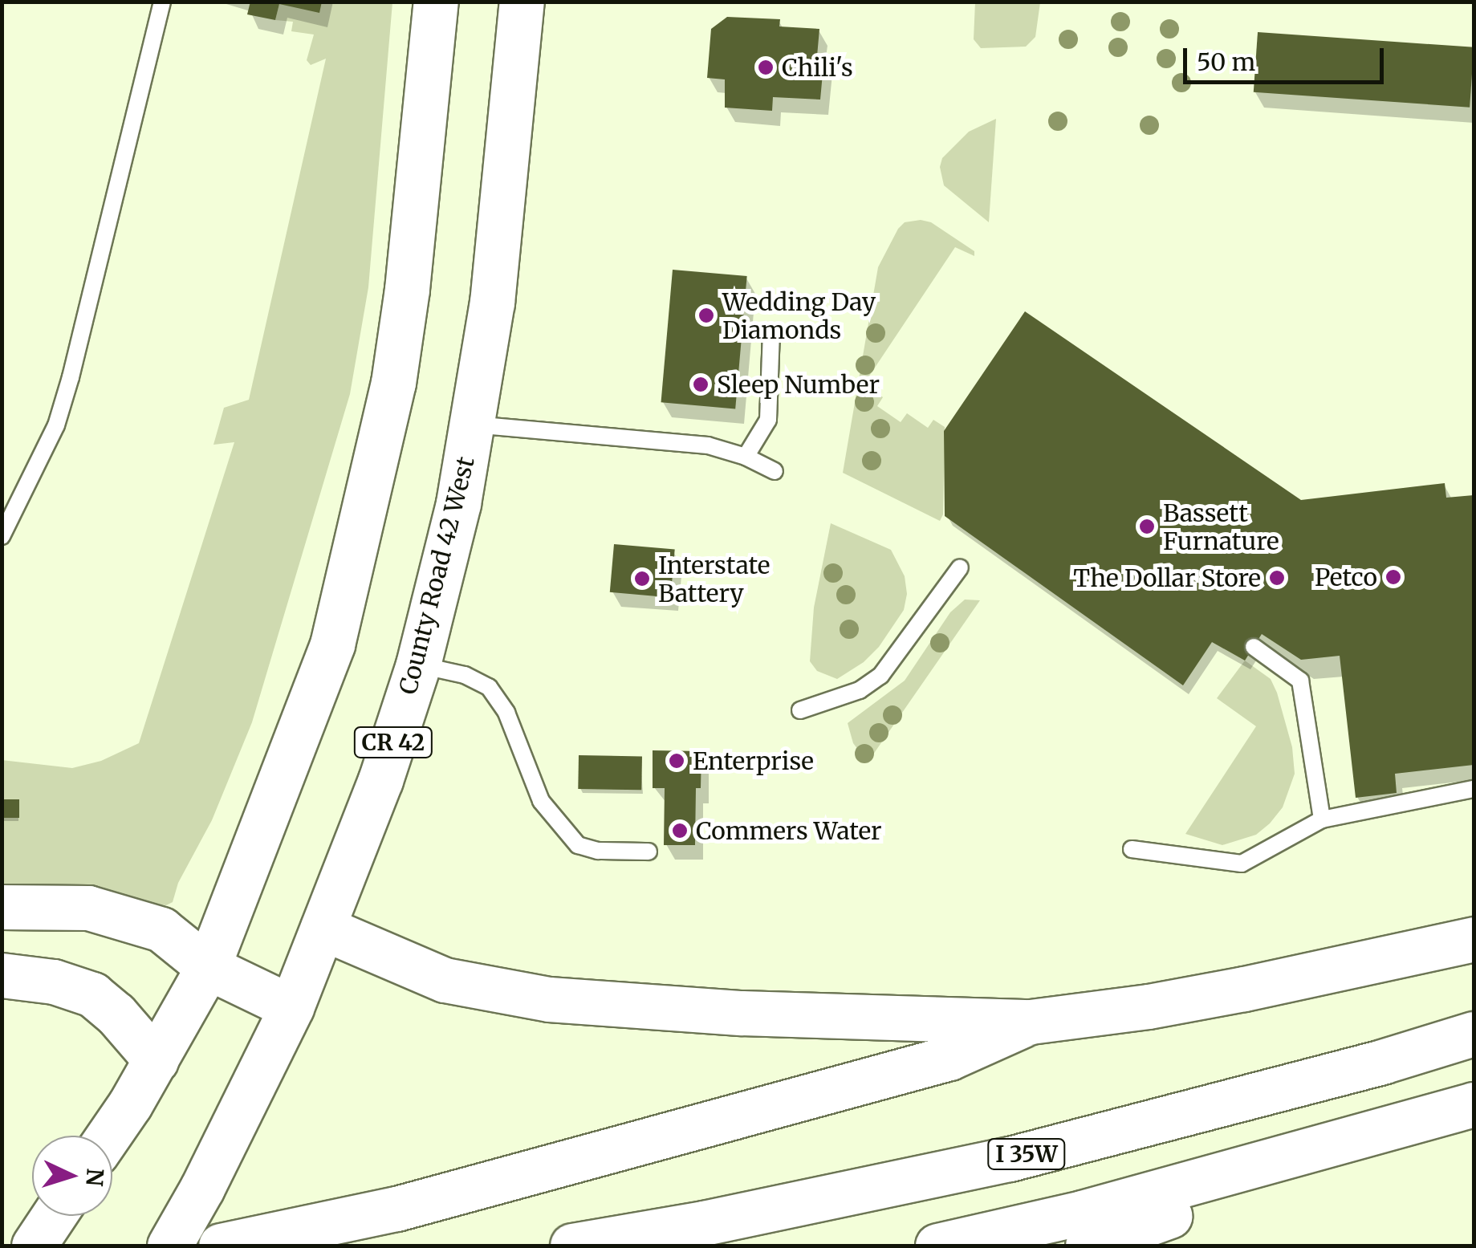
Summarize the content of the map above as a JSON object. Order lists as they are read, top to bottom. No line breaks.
{"streets":{"main road":["County Road 42 West","CR 42","I 35W"]},"places":["Chili's","Wedding Day Diamonds","Sleep Number","Bassett Furnature","Petco","The Dollar Store","Interstate Battery","Enterprise","Commers Water"],"scale_bar":"50 m","north":"right"}
